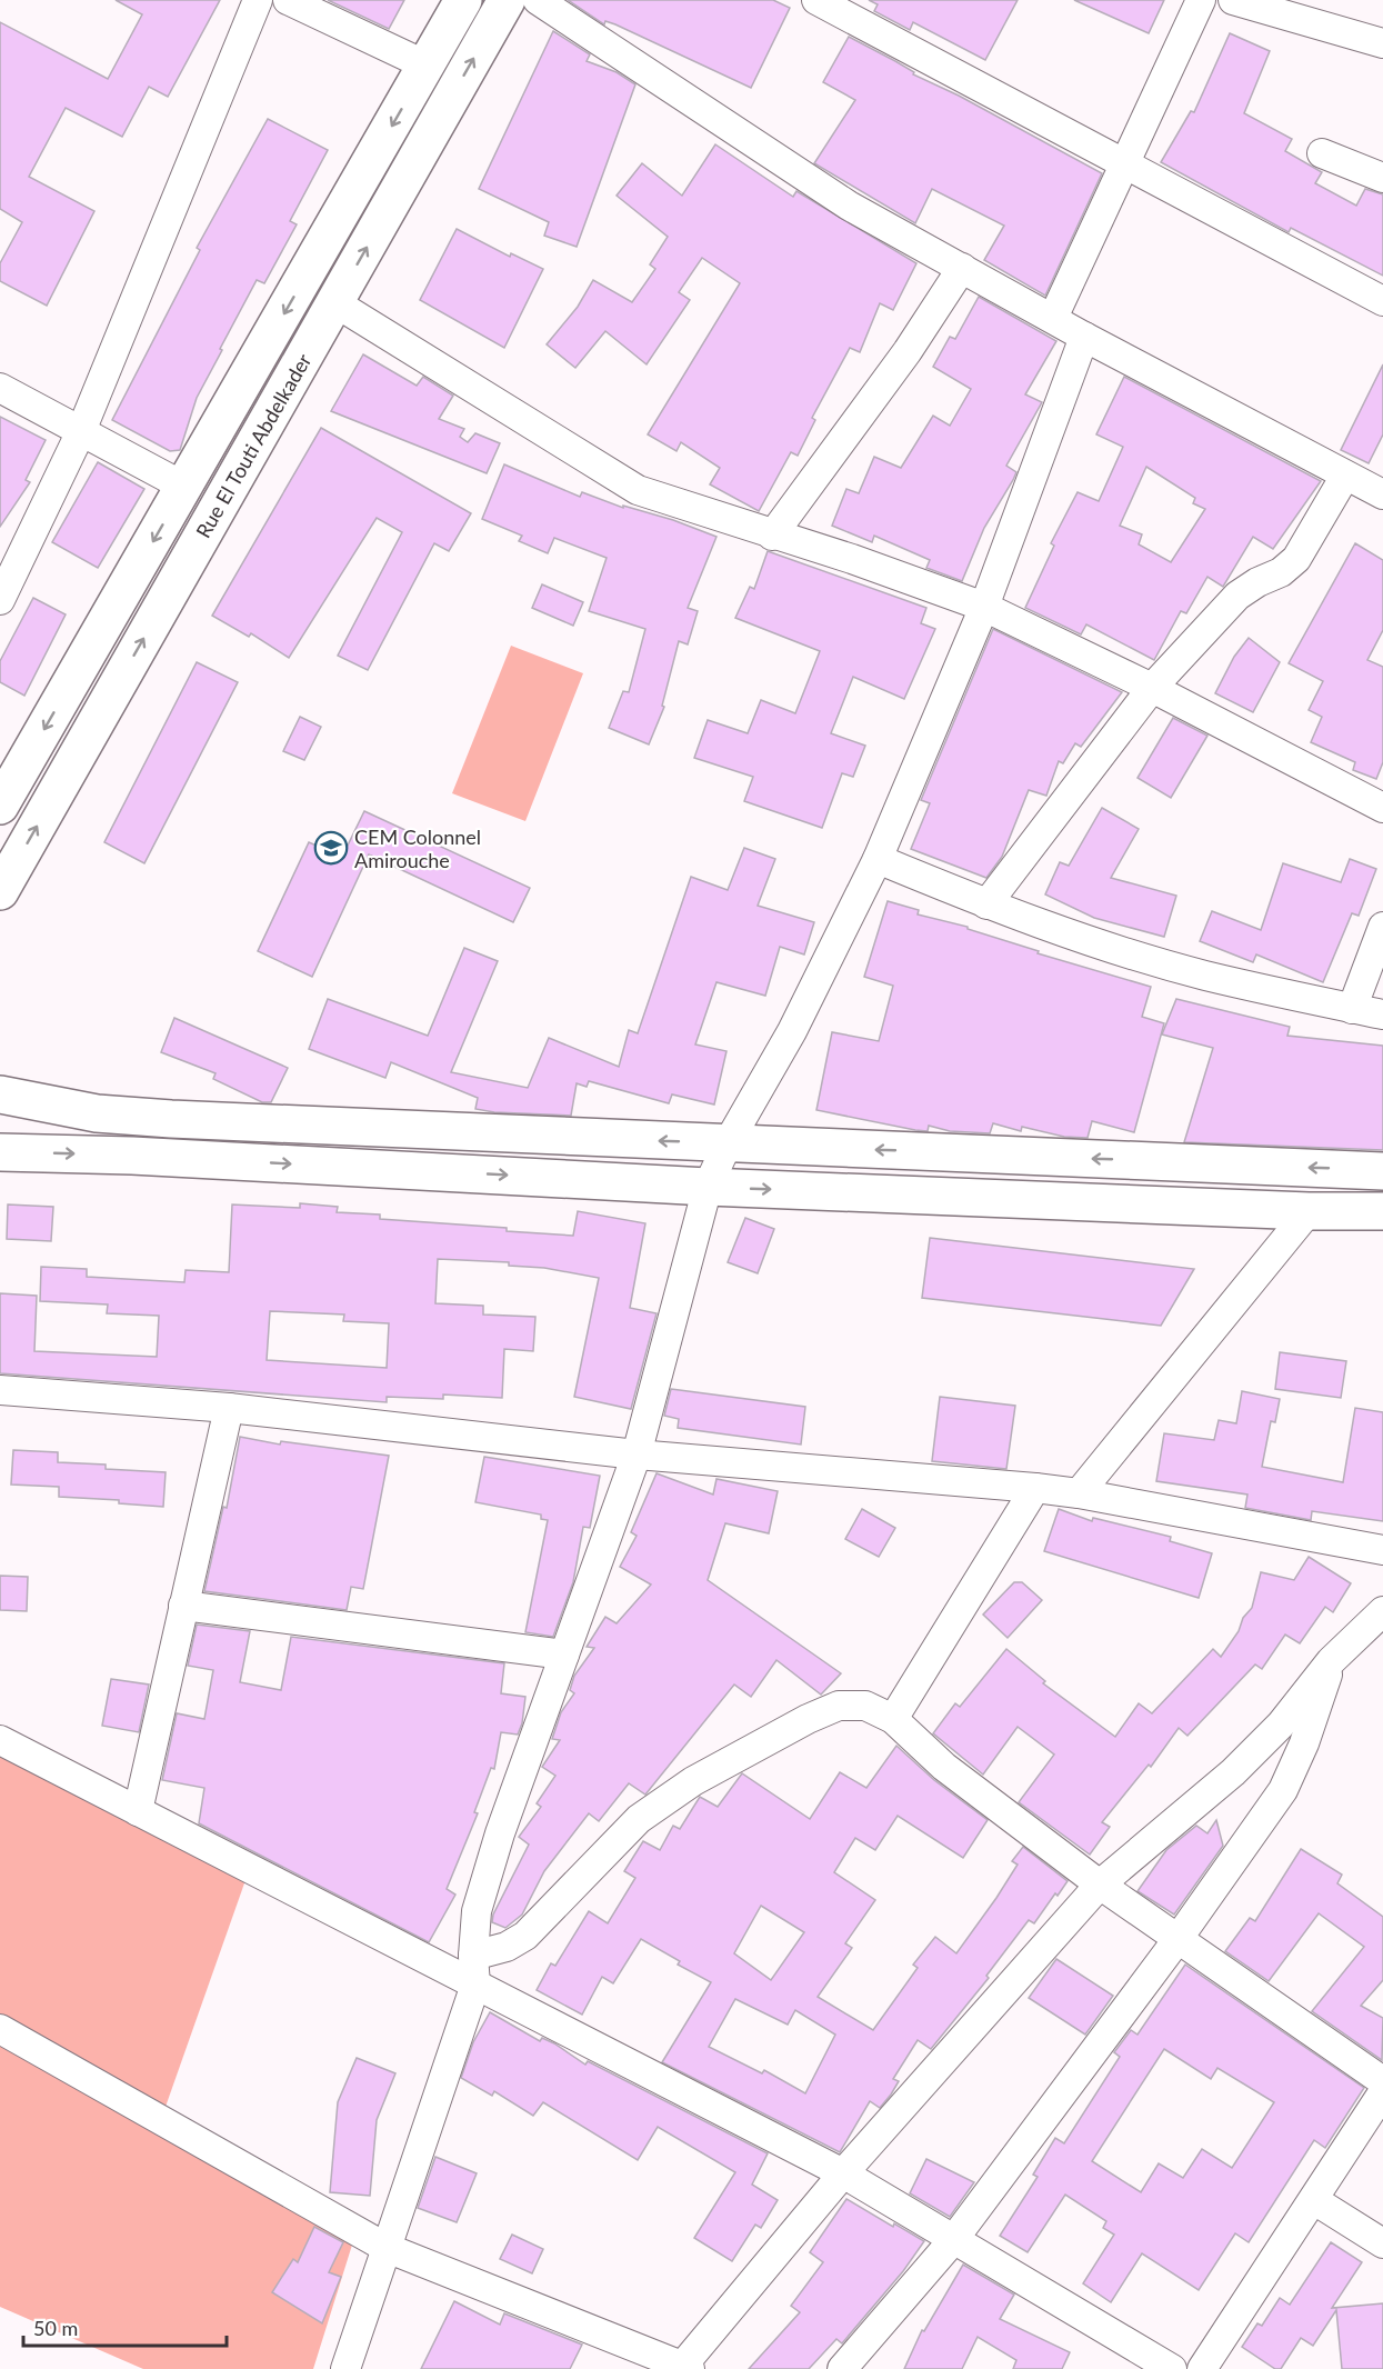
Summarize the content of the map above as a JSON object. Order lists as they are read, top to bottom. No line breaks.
{"streets":{"main road":["Rue El Touti Abdelkader"]},"places":{"school or university":["CEM Colonnel Amirouche"]},"scale_bar":"50 m"}
